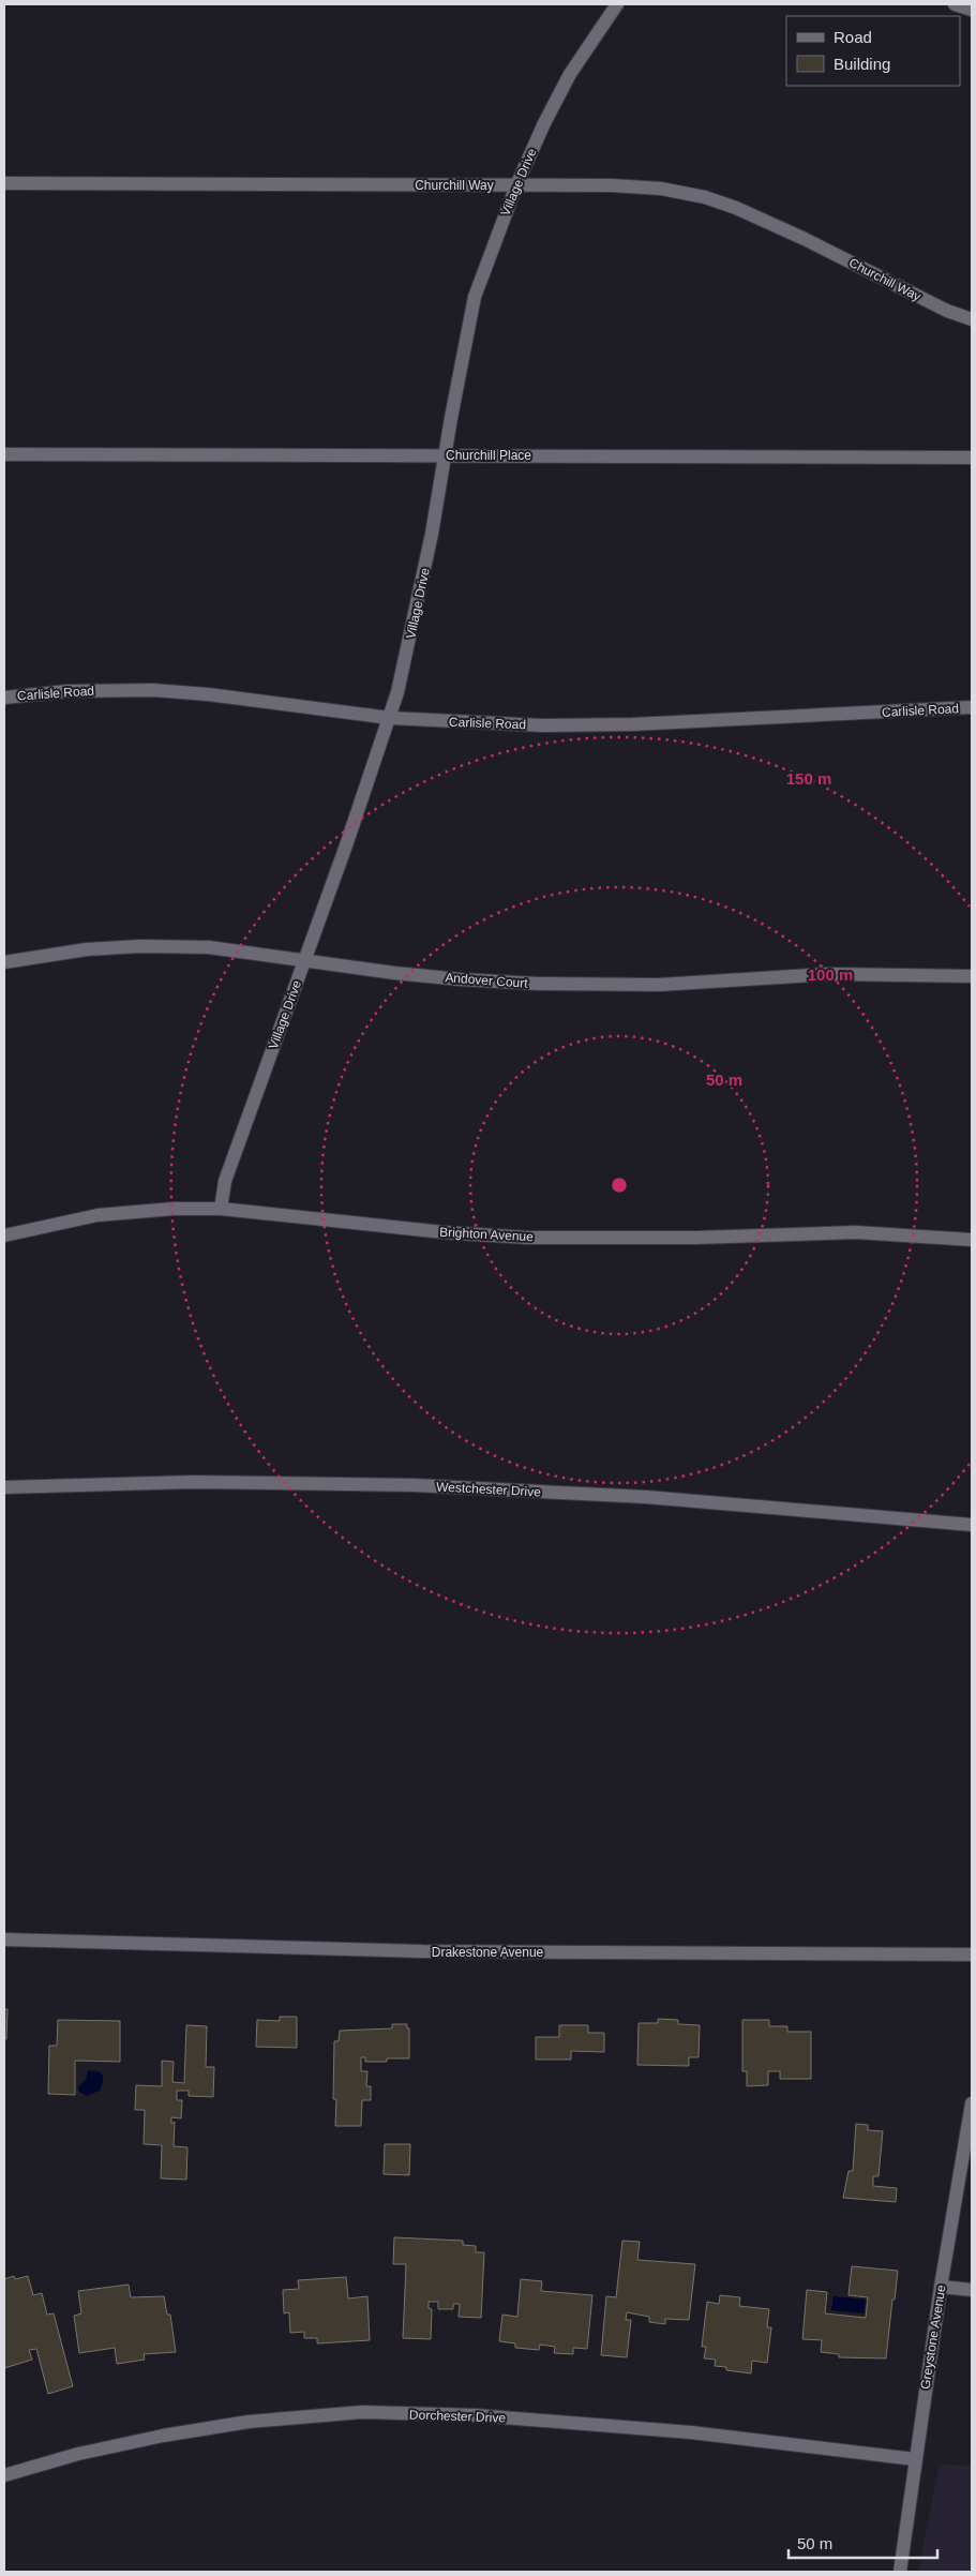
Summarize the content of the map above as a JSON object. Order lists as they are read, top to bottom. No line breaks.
{"streets":{"street":["Village Drive","Churchill Way","Churchill Place","Carlisle Road","Andover Court","Brighton Avenue","Westchester Drive","Drakestone Avenue","Greystone Avenue","Dorchester Drive"]},"crossings":[["Village Drive","Churchill Way"],["Village Drive","Churchill Place"],["Village Drive","Carlisle Road"],["Village Drive","Andover Court"],["Village Drive","Brighton Avenue"],["Greystone Avenue","Dorchester Drive"]],"legend":["Road","Building"],"scale_bar":"50 m","rings":["150 m","100 m","50 m"]}
